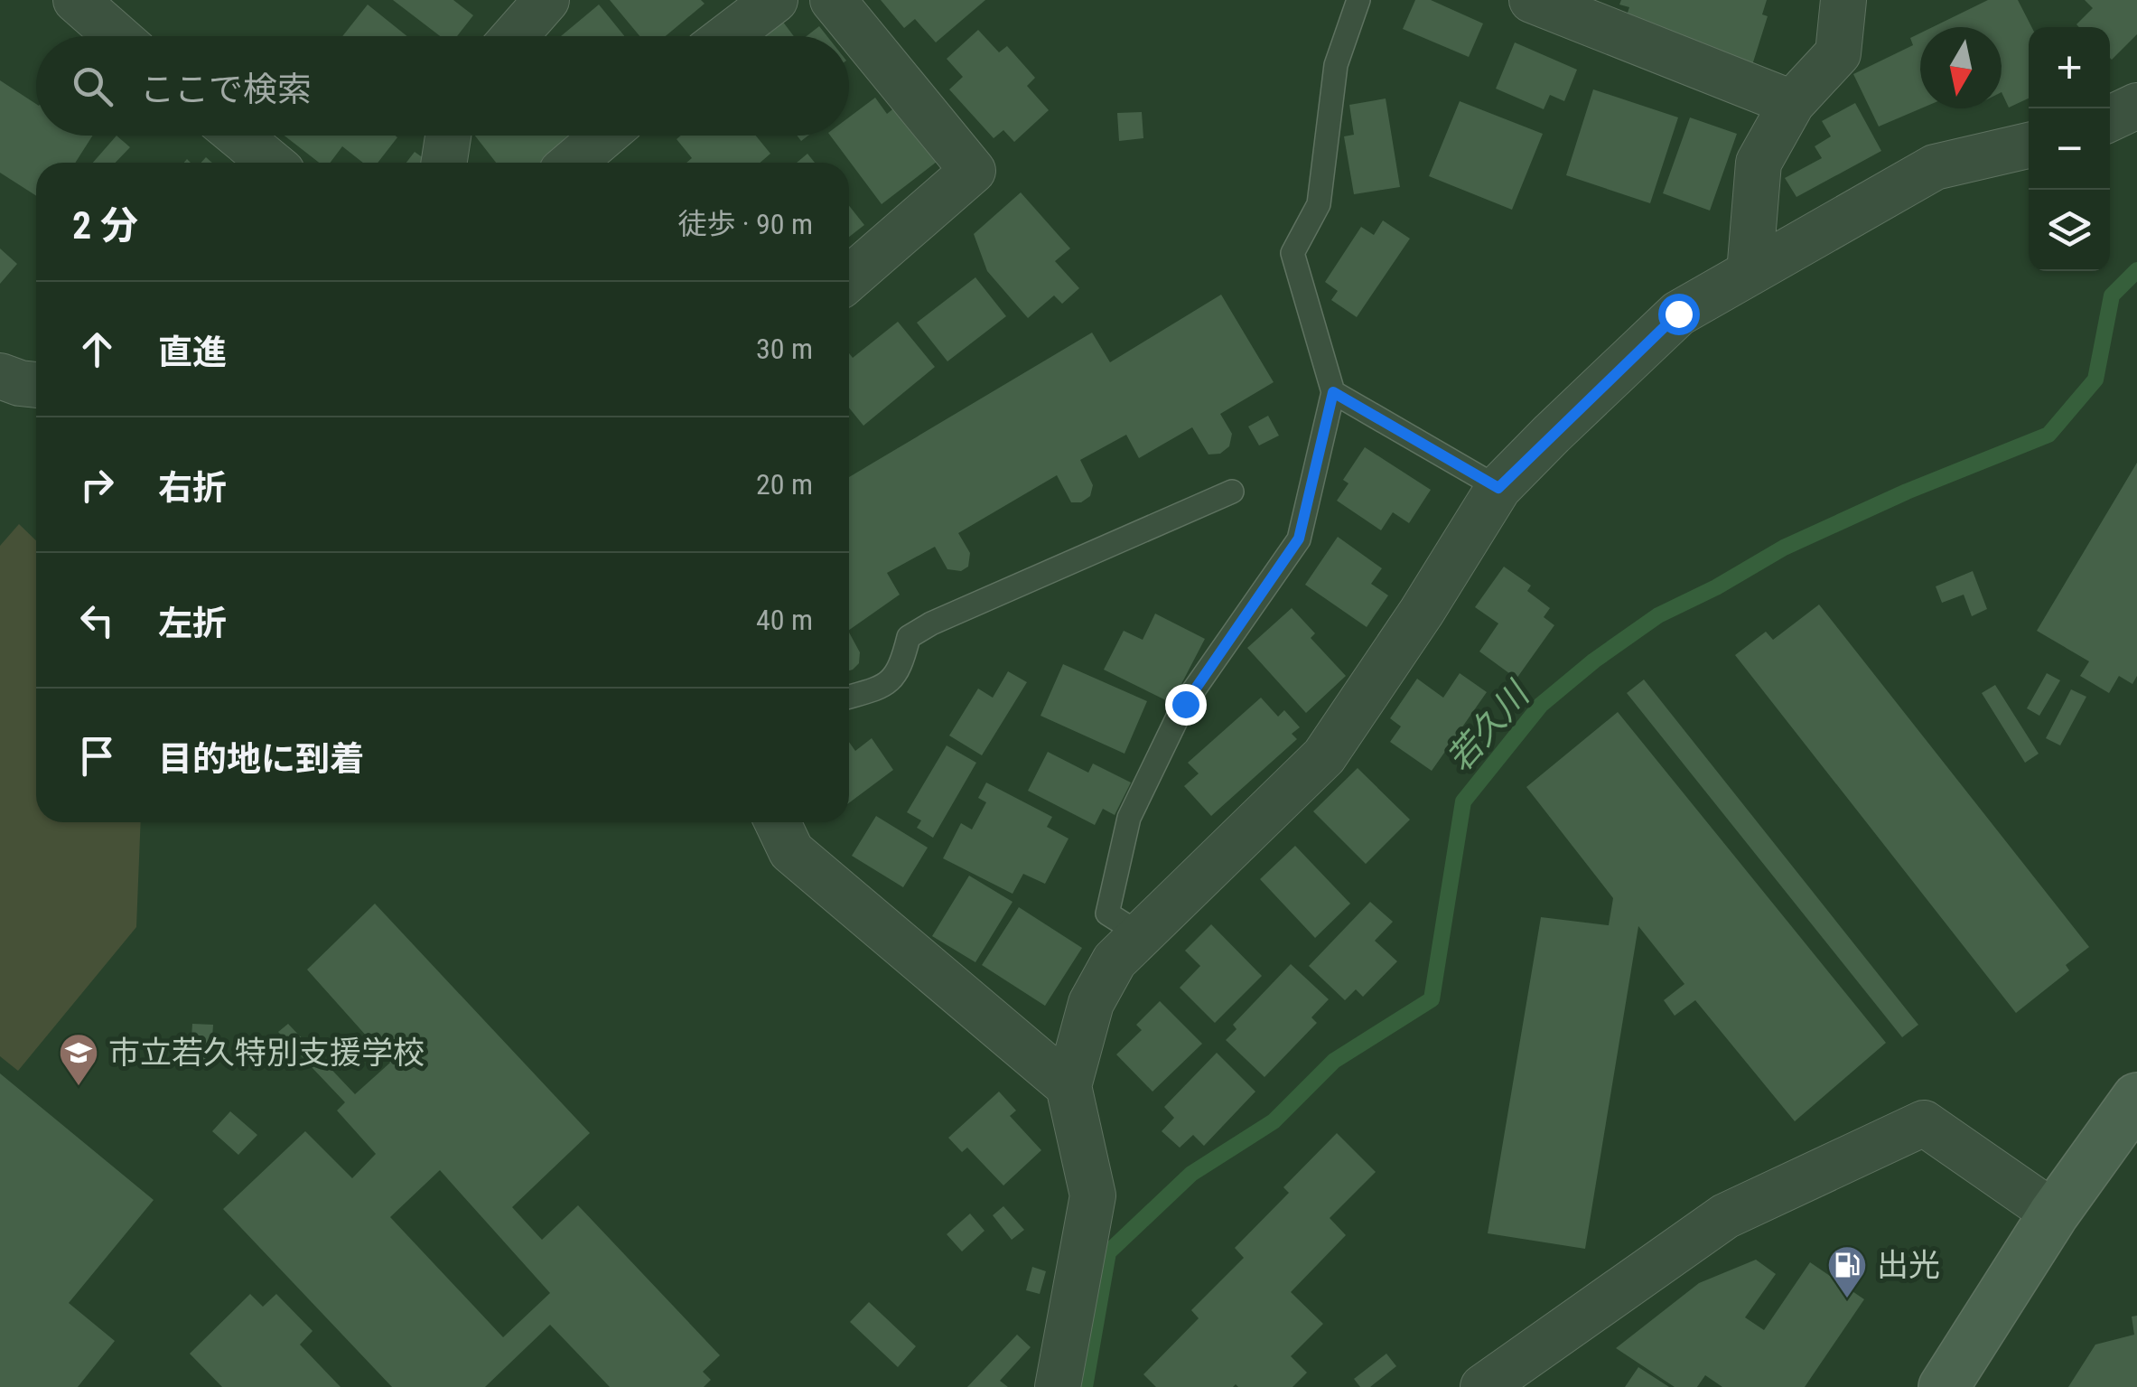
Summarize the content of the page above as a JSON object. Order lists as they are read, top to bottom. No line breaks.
{"water":["若久川"],"places":{"school or university":["市立若久特別支援学校"],"fuel station":["出光"]},"north":"bottom","page":{"map_buttons":["+","−"],"search":"ここで検索","heading":["2 分","徒歩 · 90 m"],"list":[["直進","30 m"],["右折","20 m"],["左折","40 m"],"目的地に到着"]}}
